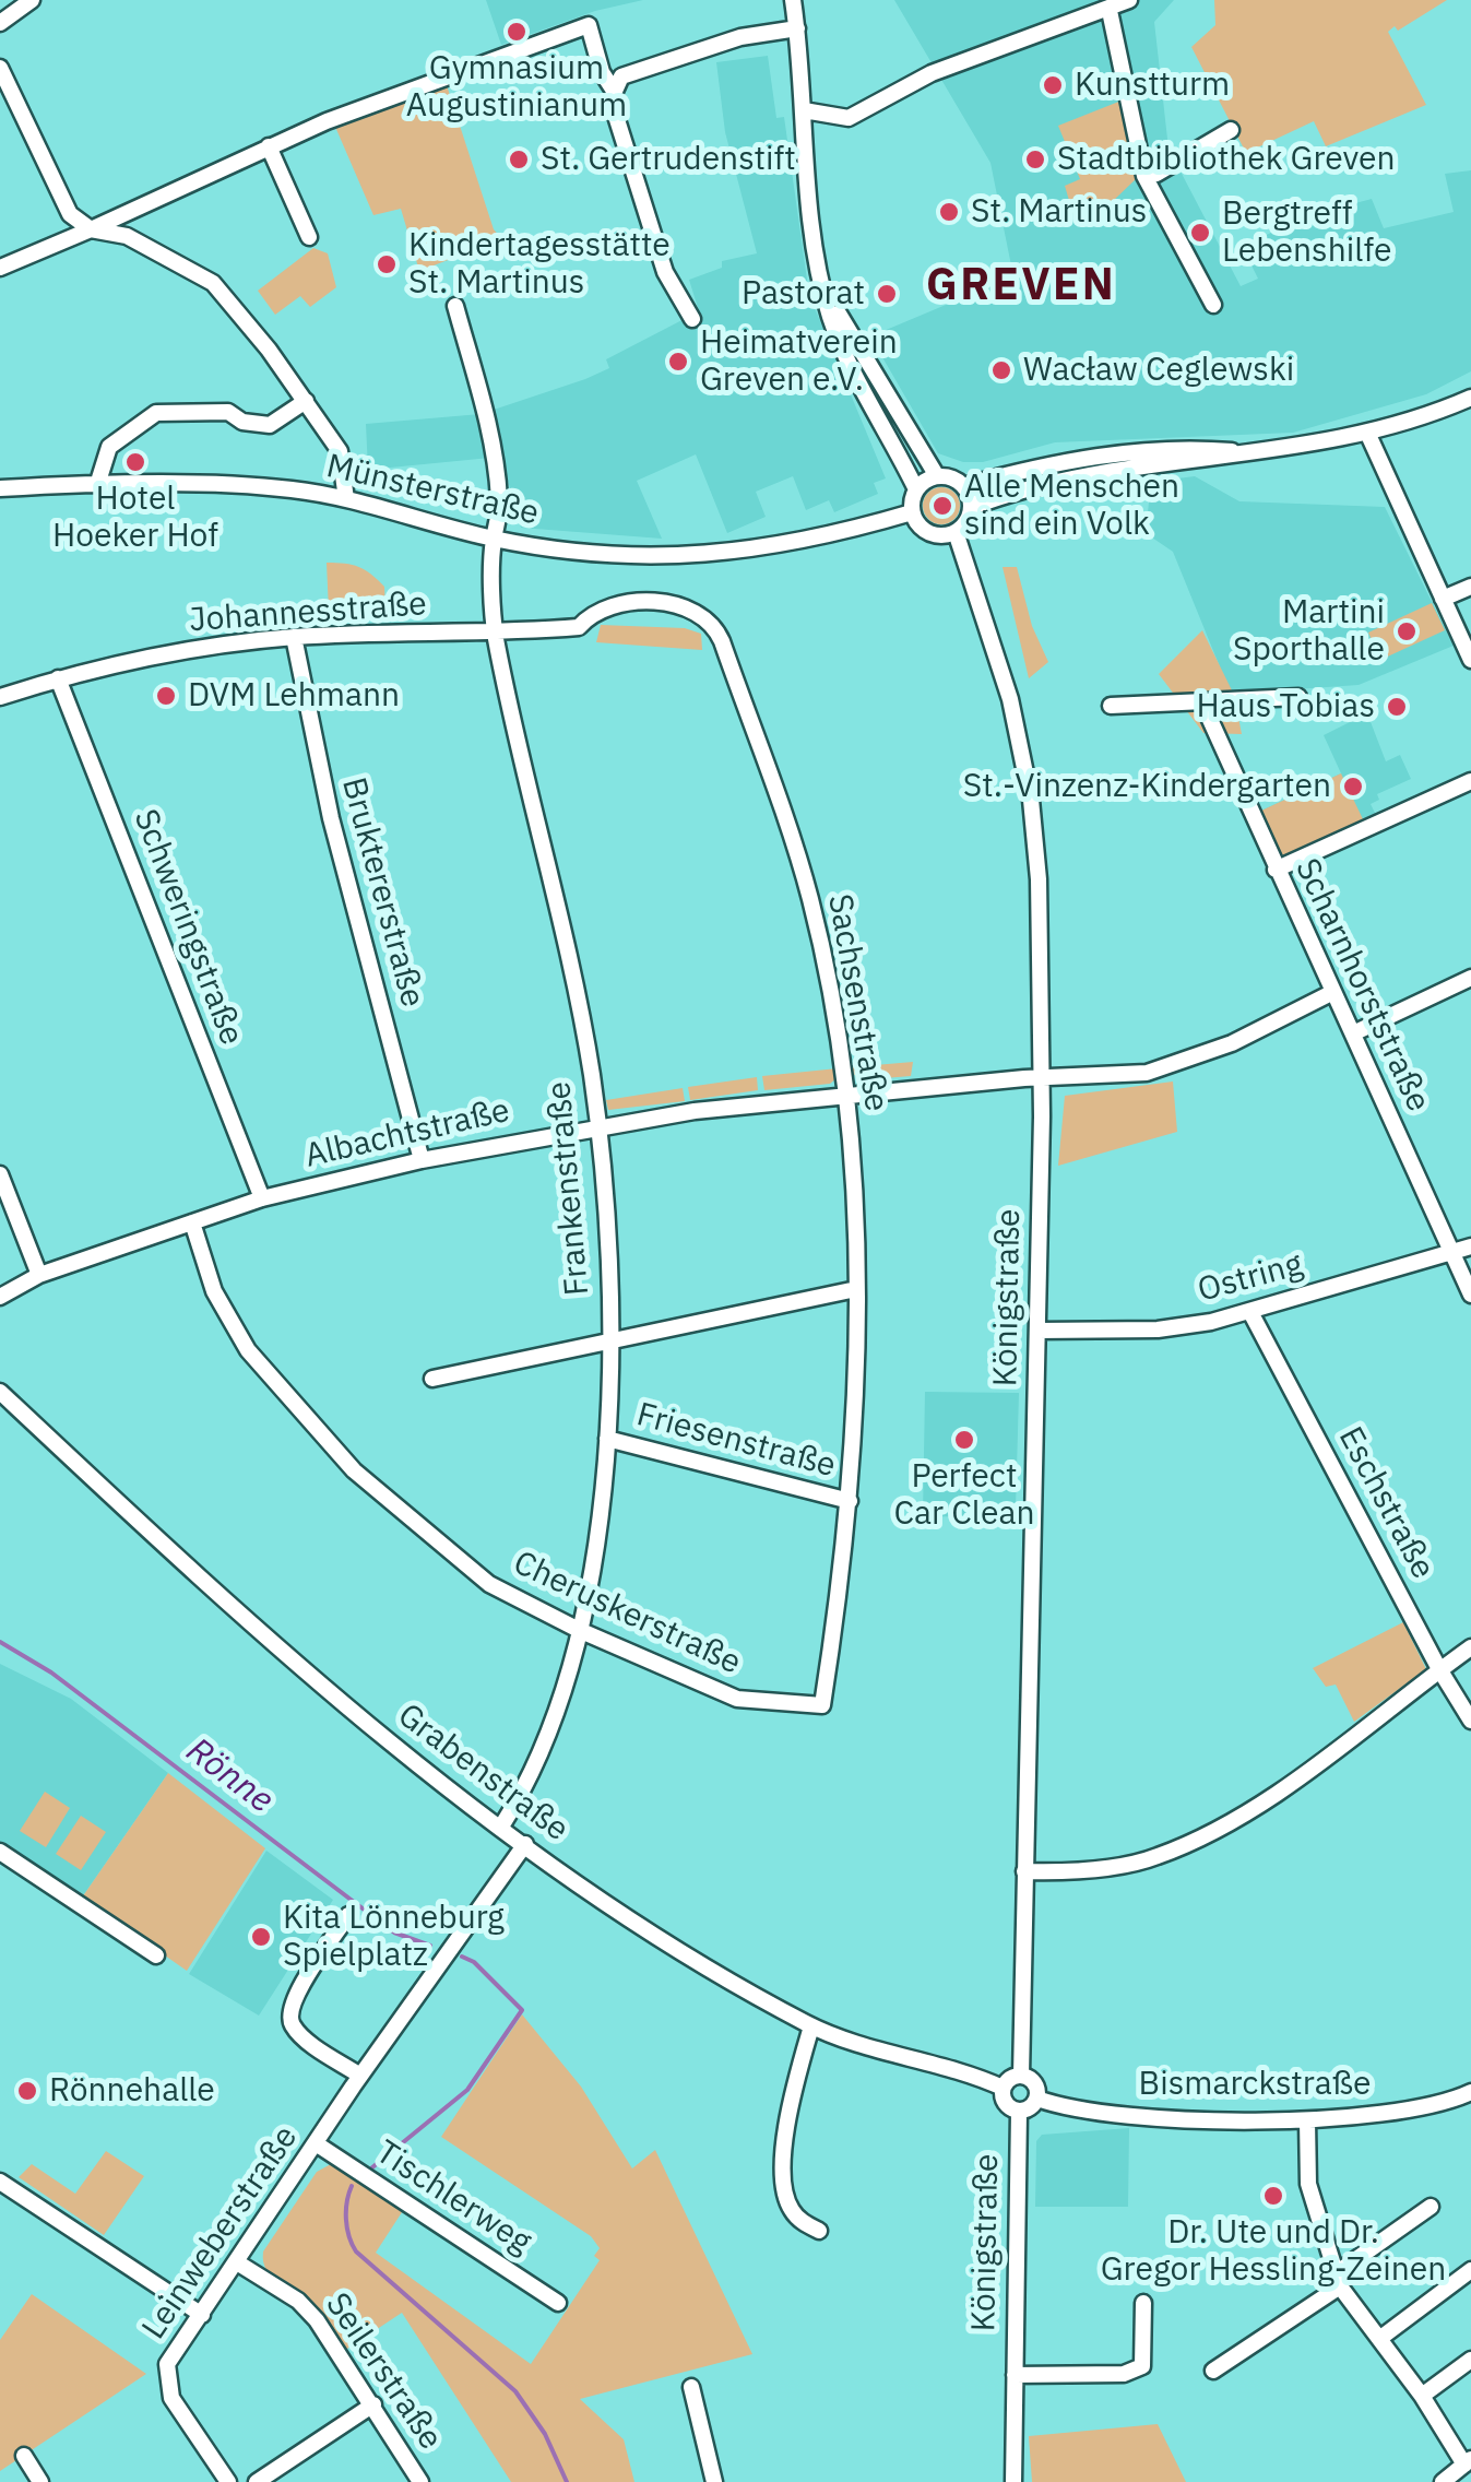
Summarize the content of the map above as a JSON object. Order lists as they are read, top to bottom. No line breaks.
{"streets":{"street":["Münsterstraße","Johannesstraße","Bruktererstraße","Schweringstraße","Scharnhorststraße","Sachsenstraße","Albachtstraße","Frankenstraße","Ostring","Königstraße","Friesenstraße","Eschstraße","Cheruskerstraße","Grabenstraße","Bismarckstraße","Tischlerweg","Leinweberstraße","Seilerstraße"]},"crossings":[["Münsterstraße","Frankenstraße"],["Münsterstraße","Königstraße"],["Johannesstraße","Bruktererstraße"],["Johannesstraße","Schweringstraße"],["Johannesstraße","Sachsenstraße"],["Johannesstraße","Frankenstraße"],["Bruktererstraße","Albachtstraße"],["Schweringstraße","Albachtstraße"],["Scharnhorststraße","Albachtstraße"],["Scharnhorststraße","Ostring"],["Sachsenstraße","Albachtstraße"],["Sachsenstraße","Frankenstraße"],["Sachsenstraße","Friesenstraße"],["Sachsenstraße","Cheruskerstraße"],["Albachtstraße","Frankenstraße"],["Albachtstraße","Königstraße"],["Albachtstraße","Cheruskerstraße"],["Frankenstraße","Friesenstraße"],["Frankenstraße","Cheruskerstraße"],["Frankenstraße","Grabenstraße"],["Ostring","Königstraße"],["Ostring","Eschstraße"],["Königstraße","Grabenstraße"],["Königstraße","Bismarckstraße"],["Grabenstraße","Bismarckstraße"],["Grabenstraße","Leinweberstraße"],["Tischlerweg","Leinweberstraße"],["Leinweberstraße","Seilerstraße"]],"districts":["GREVEN"],"water":["Rönne"],"places":["Gymnasium Augustinianum","Kunstturm","St. Gertrudenstift","Stadtbibliothek Greven","St. Martinus","Bergtreff Lebenshilfe","Kindertagesstätte St. Martinus","Pastorat","Heimatverein Greven e.V.","Wacław Ceglewski","Hotel Hoeker Hof","Alle Menschen sind ein Volk","Martini Sporthalle","DVM Lehmann","Haus Tobias","St.-Vinzenz-Kindergarten","Perfect Car Clean","Kita Lönneburg Spielplatz","Rönnehalle","Dr. Ute und Dr. Gregor Hessling-Zeinen"]}
